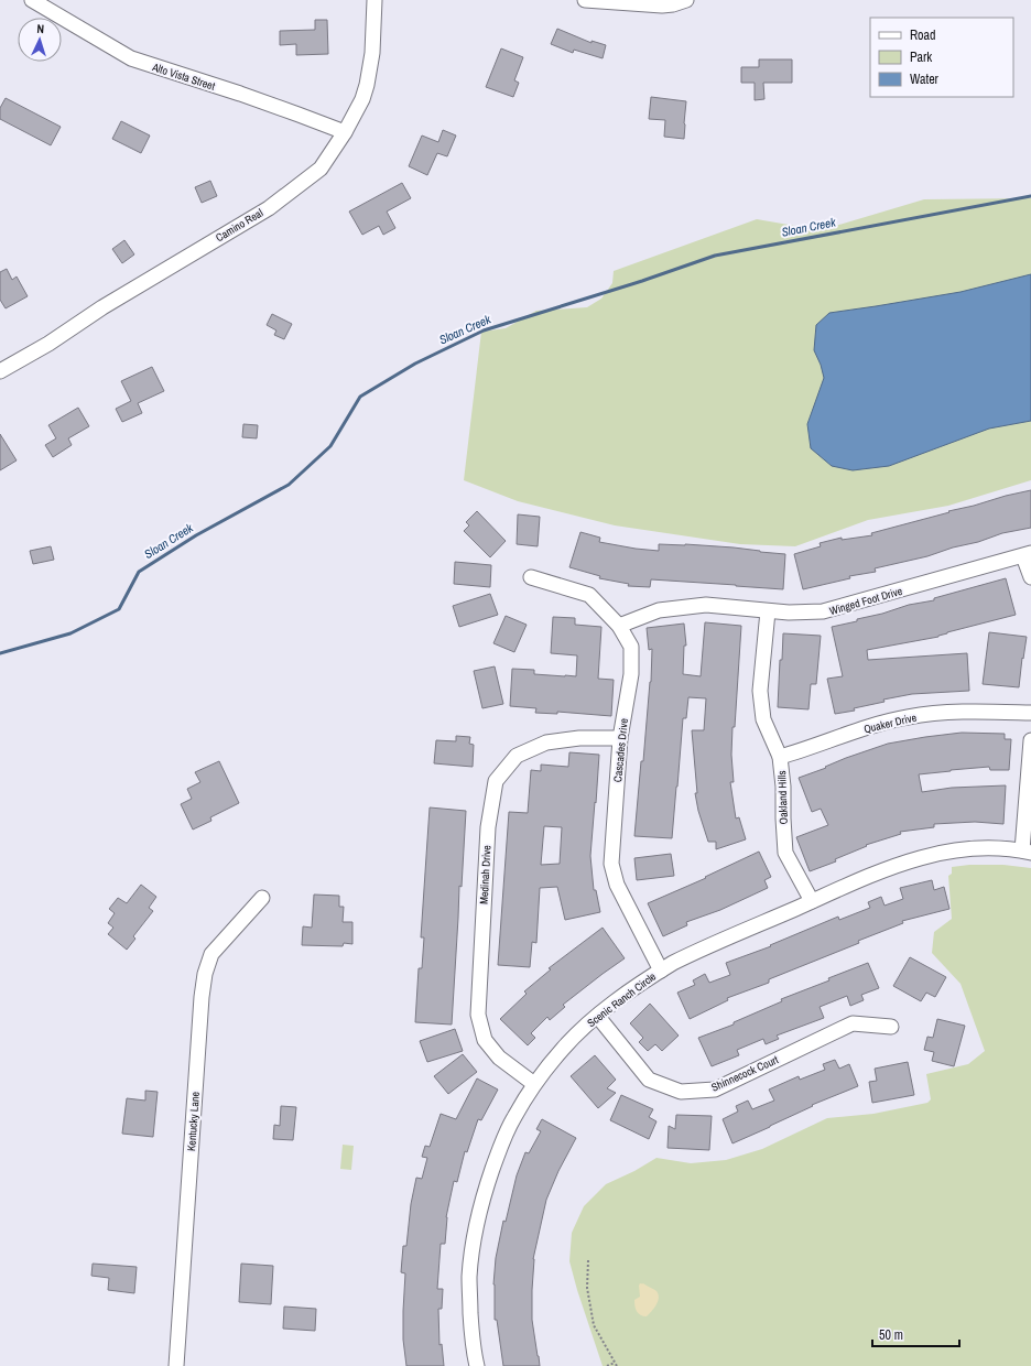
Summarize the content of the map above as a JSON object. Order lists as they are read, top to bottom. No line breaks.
{"streets":{"street":["Alto Vista Street","Camino Real","Winged Foot Drive","Quaker Drive","Cascades Drive","Oakland Hills","Medinah Drive","Scenic Ranch Circle","Shinnecock Court","Kentucky Lane"]},"crossings":[["Alto Vista Street","Camino Real"],["Winged Foot Drive","Cascades Drive"],["Winged Foot Drive","Oakland Hills"],["Quaker Drive","Oakland Hills"],["Cascades Drive","Medinah Drive"],["Cascades Drive","Scenic Ranch Circle"],["Oakland Hills","Scenic Ranch Circle"],["Medinah Drive","Scenic Ranch Circle"],["Scenic Ranch Circle","Shinnecock Court"]],"water":["Sloan Creek"],"legend":["Road","Park","Water"],"scale_bar":"50 m","north":"top"}
